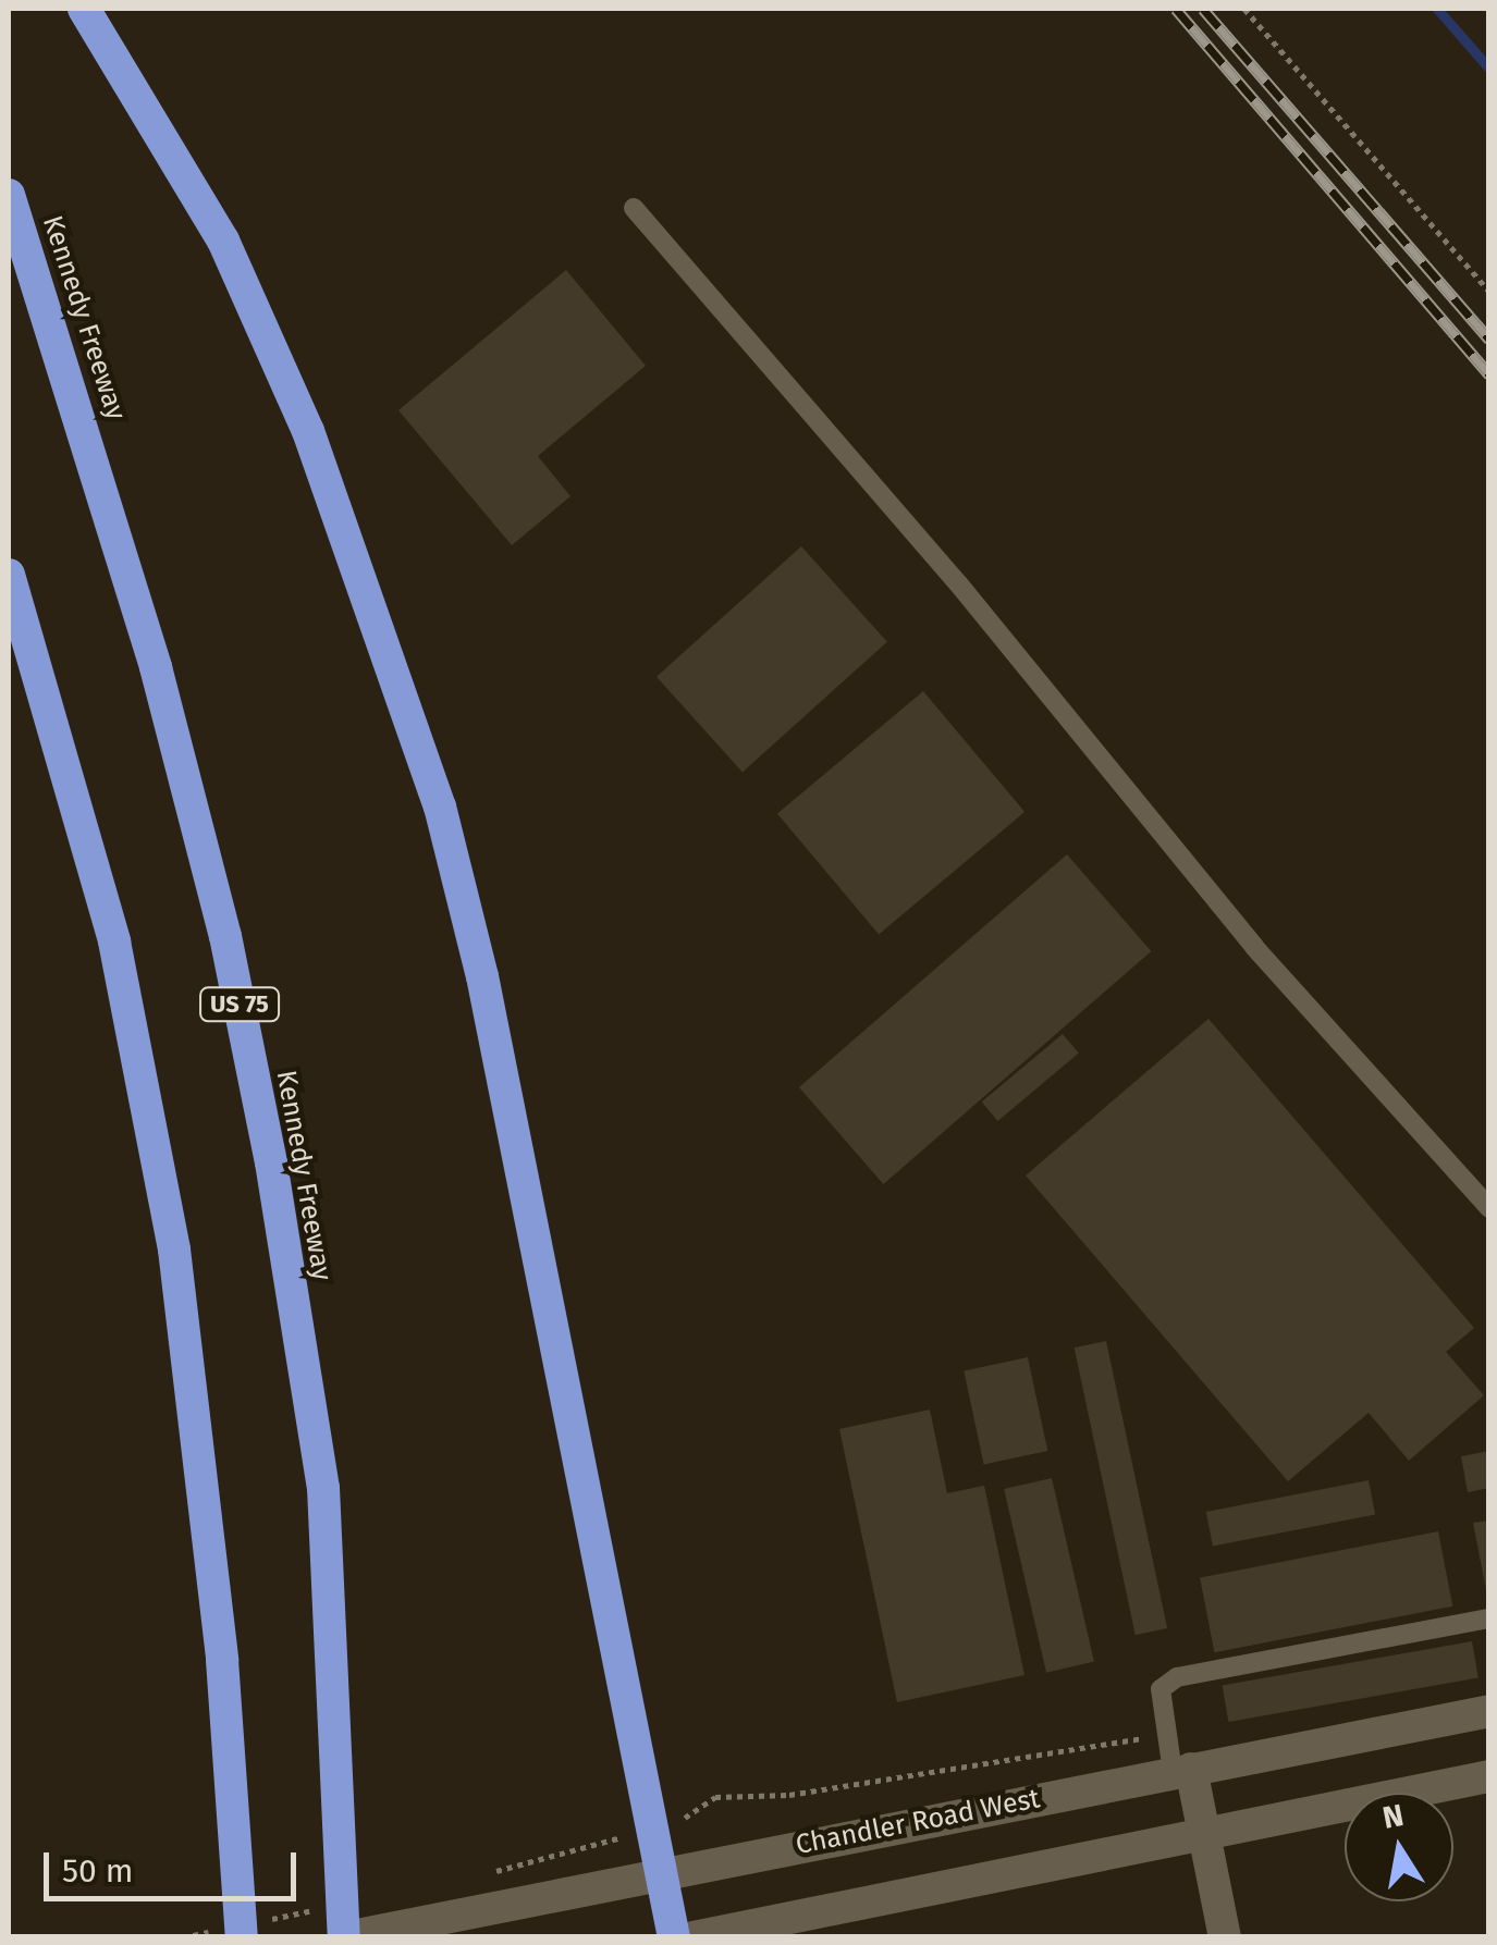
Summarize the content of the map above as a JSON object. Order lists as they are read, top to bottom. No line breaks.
{"streets":{"highway":["Kennedy Freeway","US 75"],"main road":["Chandler Road West"]},"crossings":[["Kennedy Freeway","Chandler Road West"]],"scale_bar":"50 m","north":"top"}
